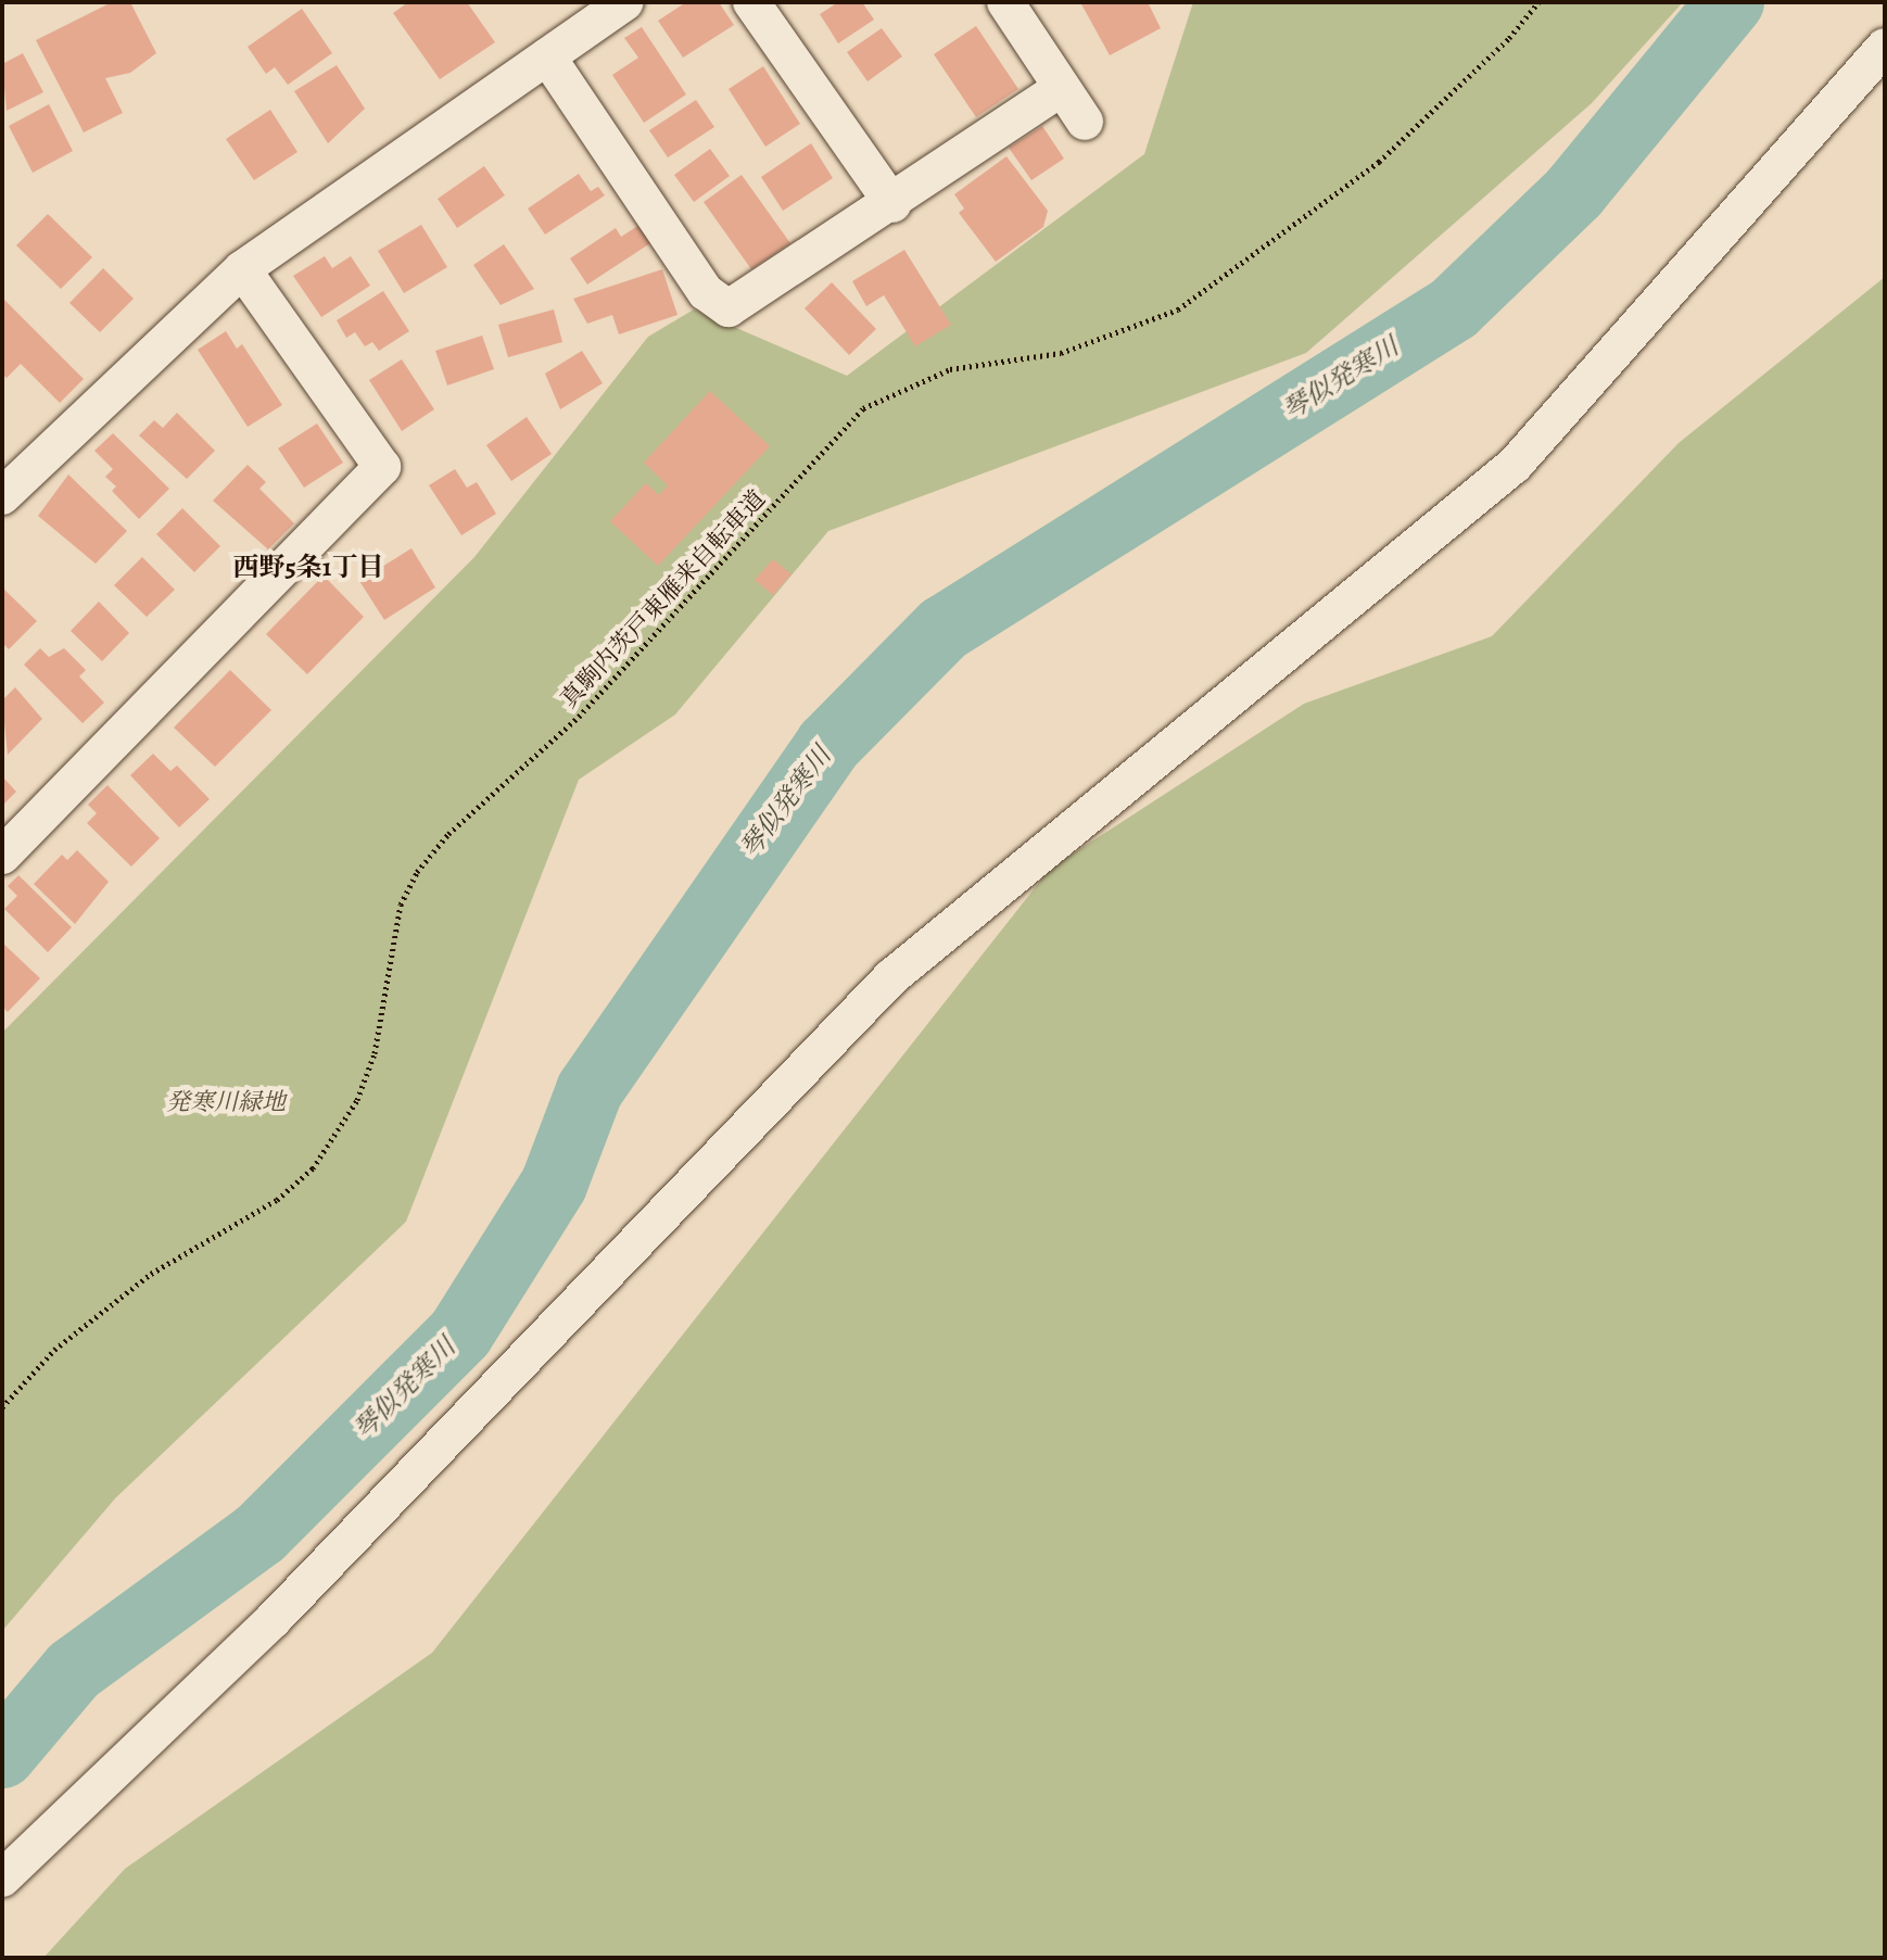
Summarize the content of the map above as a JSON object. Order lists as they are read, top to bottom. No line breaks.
{"streets":{"path":["真駒内茨戸東雁来自転車道"]},"districts":["西野5条1丁目"],"water":["琴似発寒川"],"parks":["発寒川緑地"]}
